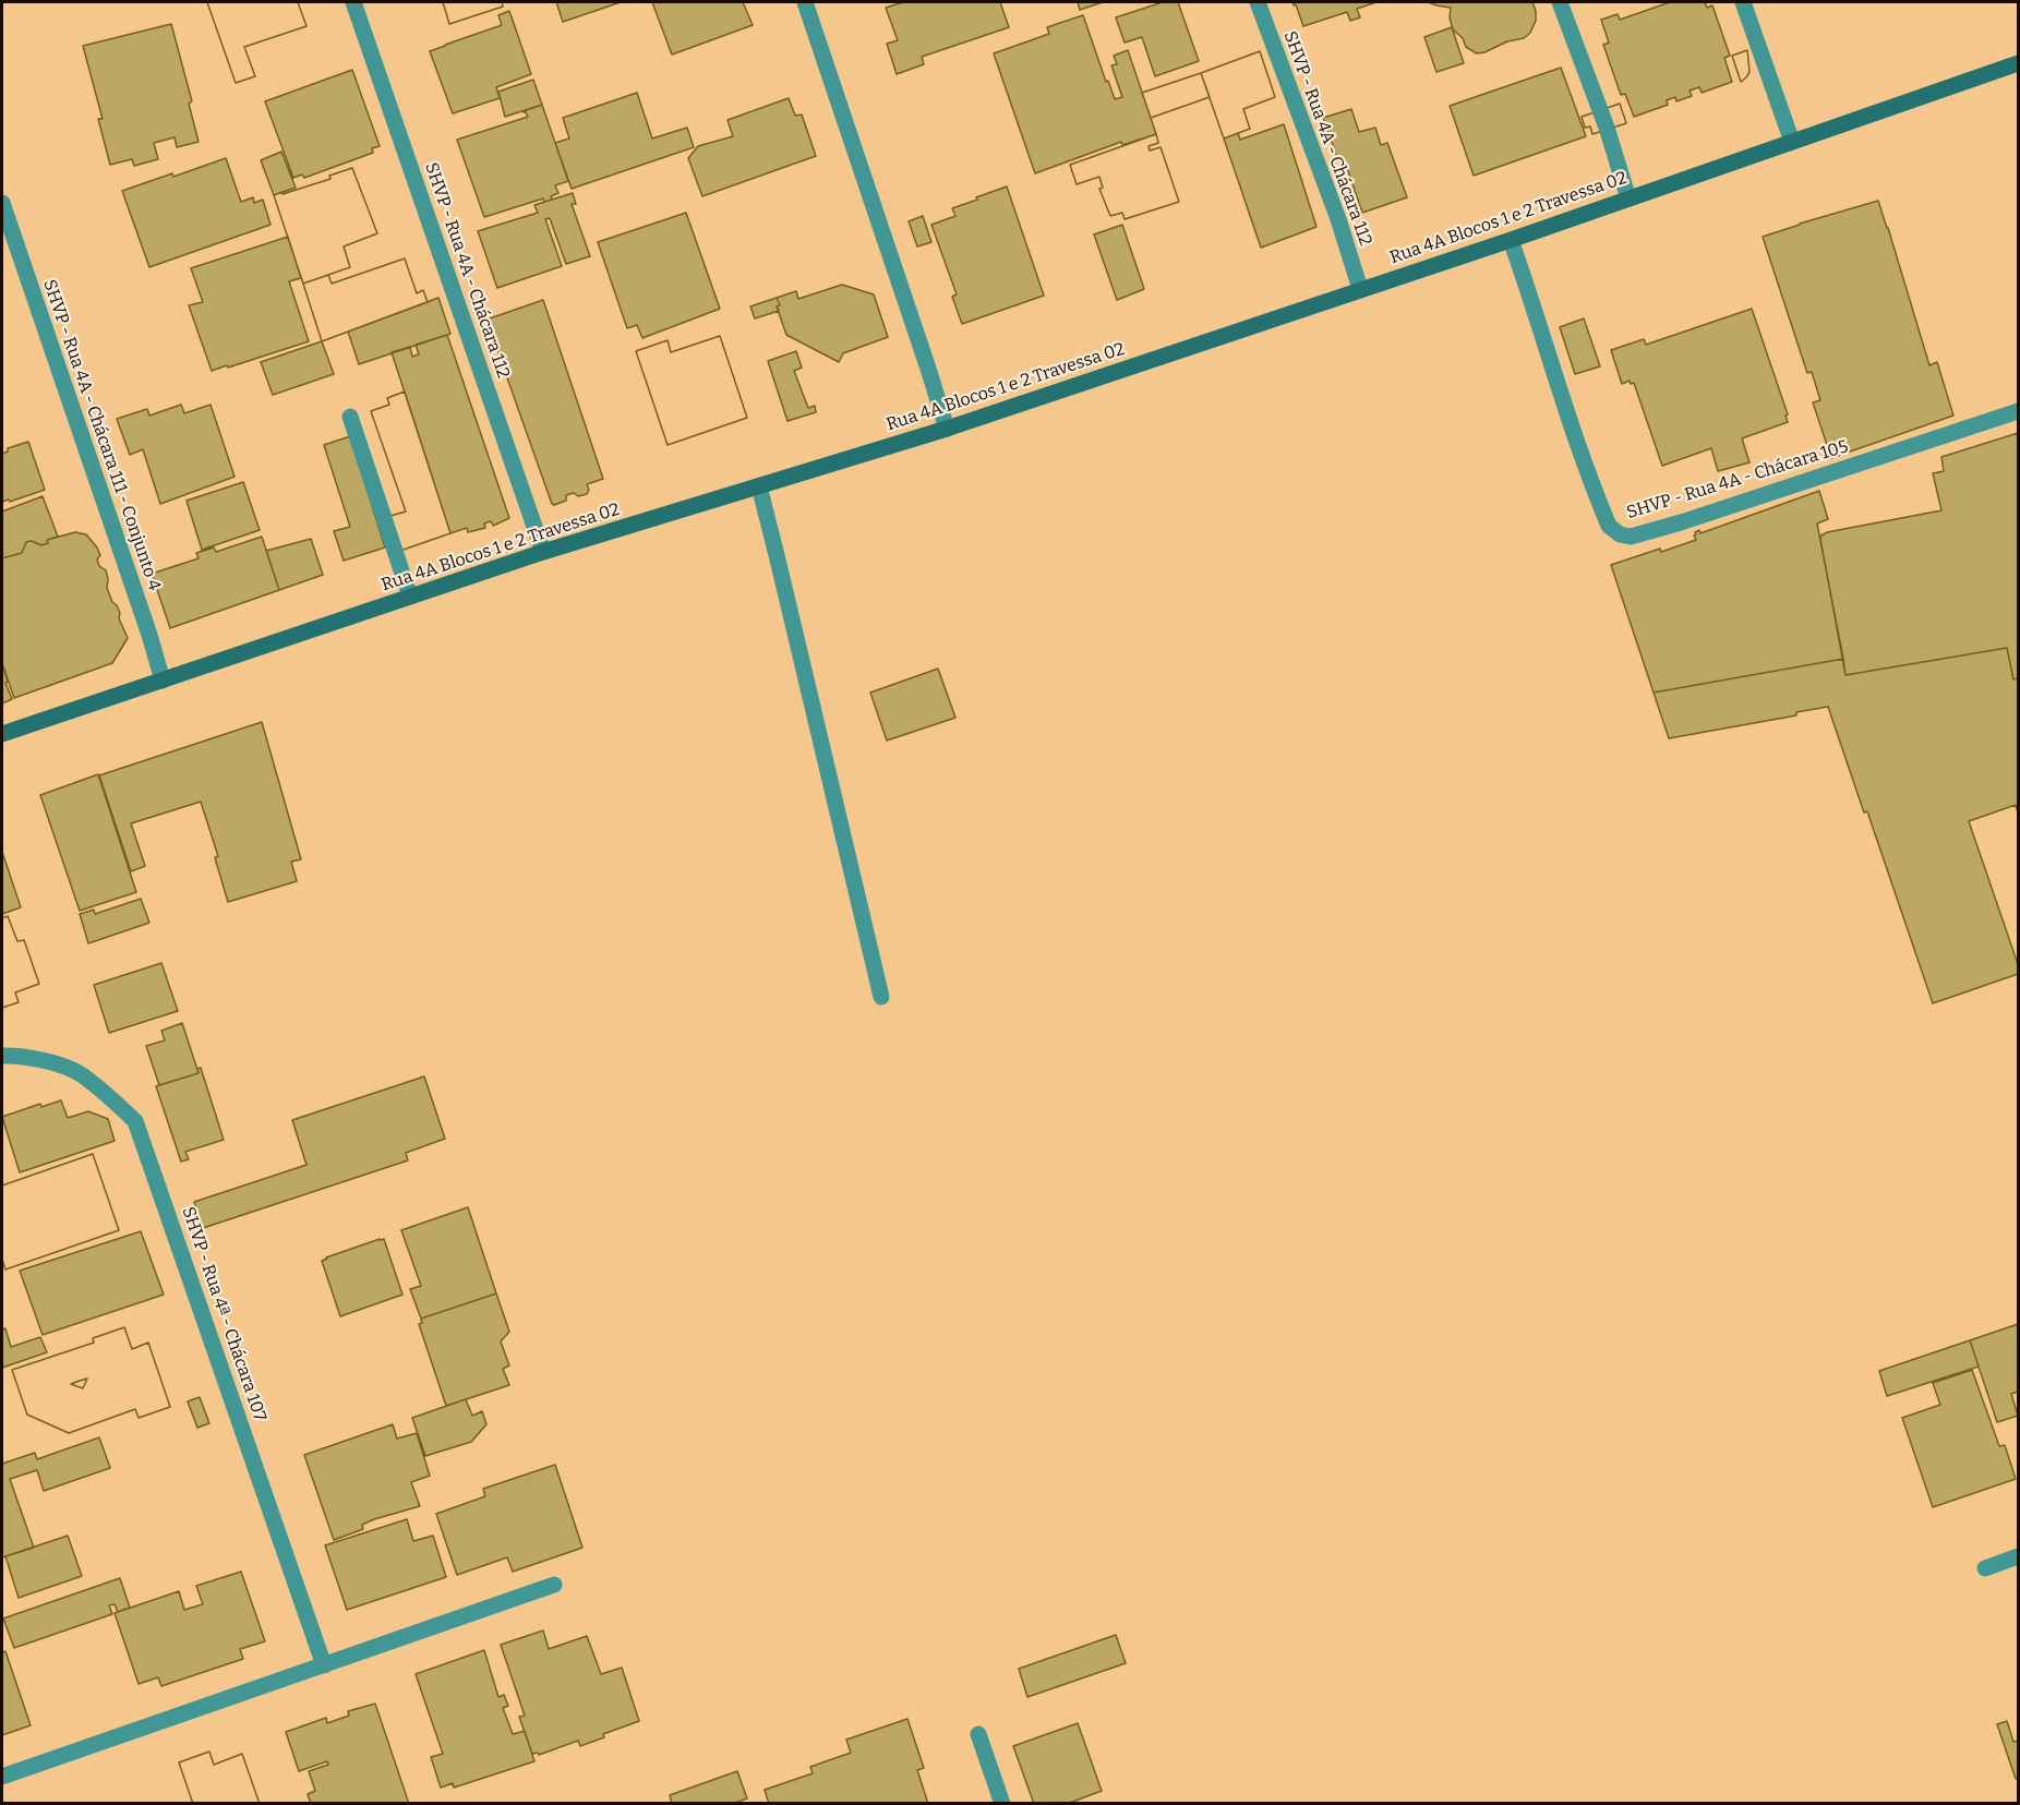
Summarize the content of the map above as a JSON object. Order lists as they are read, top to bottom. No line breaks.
{"streets":{"street":["SHVP - Rua 4A - Chácara 112","Rua 4A Blocos 1 e 2 Travessa 02","SHVP - Rua 4A - Chácara 111 - Conjunto 4","SHVP - Rua 4A - Chácara 105","SHVP - Rua 4ª - Chácara 107"]},"crossings":[["SHVP - Rua 4A - Chácara 112","Rua 4A Blocos 1 e 2 Travessa 02"],["Rua 4A Blocos 1 e 2 Travessa 02","SHVP - Rua 4A - Chácara 111 - Conjunto 4"],["Rua 4A Blocos 1 e 2 Travessa 02","SHVP - Rua 4A - Chácara 105"]]}
